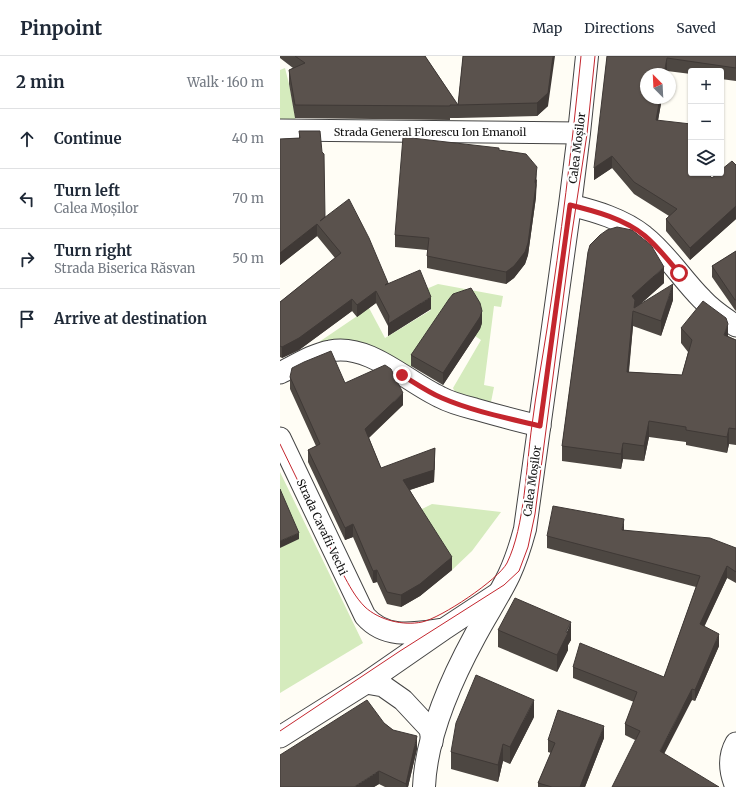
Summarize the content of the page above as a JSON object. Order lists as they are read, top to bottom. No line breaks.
{"streets":{"street":["Strada General Florescu Ion Emanoil","Calea Moșilor","Strada Cavafii Vechi"]},"crossings":[["Strada General Florescu Ion Emanoil","Calea Moșilor"],["Calea Moșilor","Strada Cavafii Vechi"]],"north":"top left","page":{"header":"Pinpoint","nav":["Map","Directions","Saved"],"heading":["2 min","Walk · 160 m"],"map_buttons":["+","−"],"list":[["Continue","40 m"],["Turn left","Calea Moșilor","70 m"],["Turn right","Strada Biserica Răsvan","50 m"],"Arrive at destination"]}}
